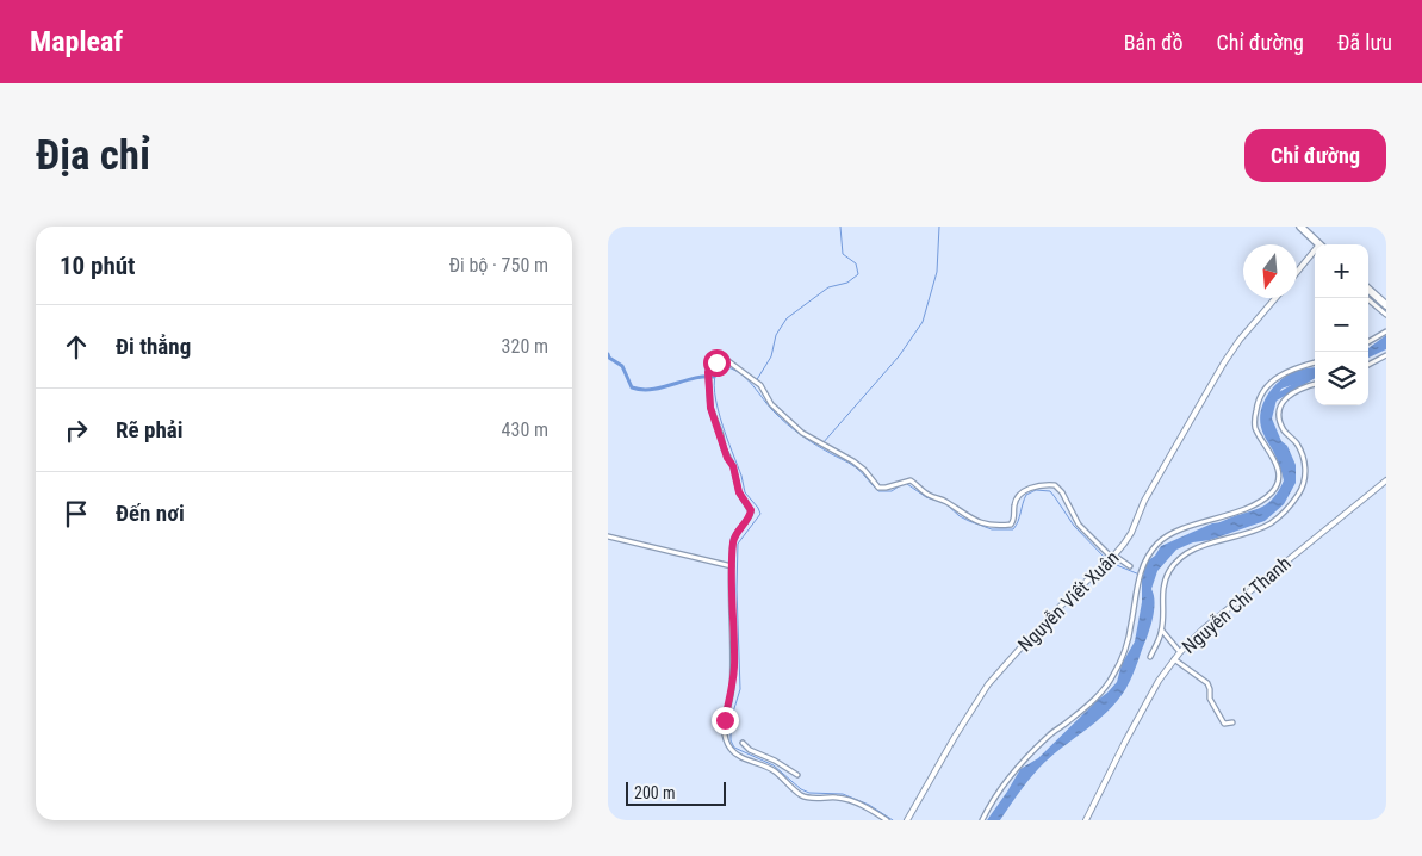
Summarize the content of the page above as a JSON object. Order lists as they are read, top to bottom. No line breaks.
{"streets":{"street":["Nguyễn Viết Xuân","Nguyễn Chí Thanh"]},"scale_bar":"200 m","north":"bottom","page":{"header":"Mapleaf","nav":["Bản đồ","Chỉ đường","Đã lưu"],"buttons":"Chỉ đường","title":"Địa chỉ","heading":["10 phút","Đi bộ · 750 m"],"map_buttons":["+","−"],"list":[["Đi thẳng","320 m"],["Rẽ phải","430 m"],"Đến nơi"],"scale":"200 m"}}
